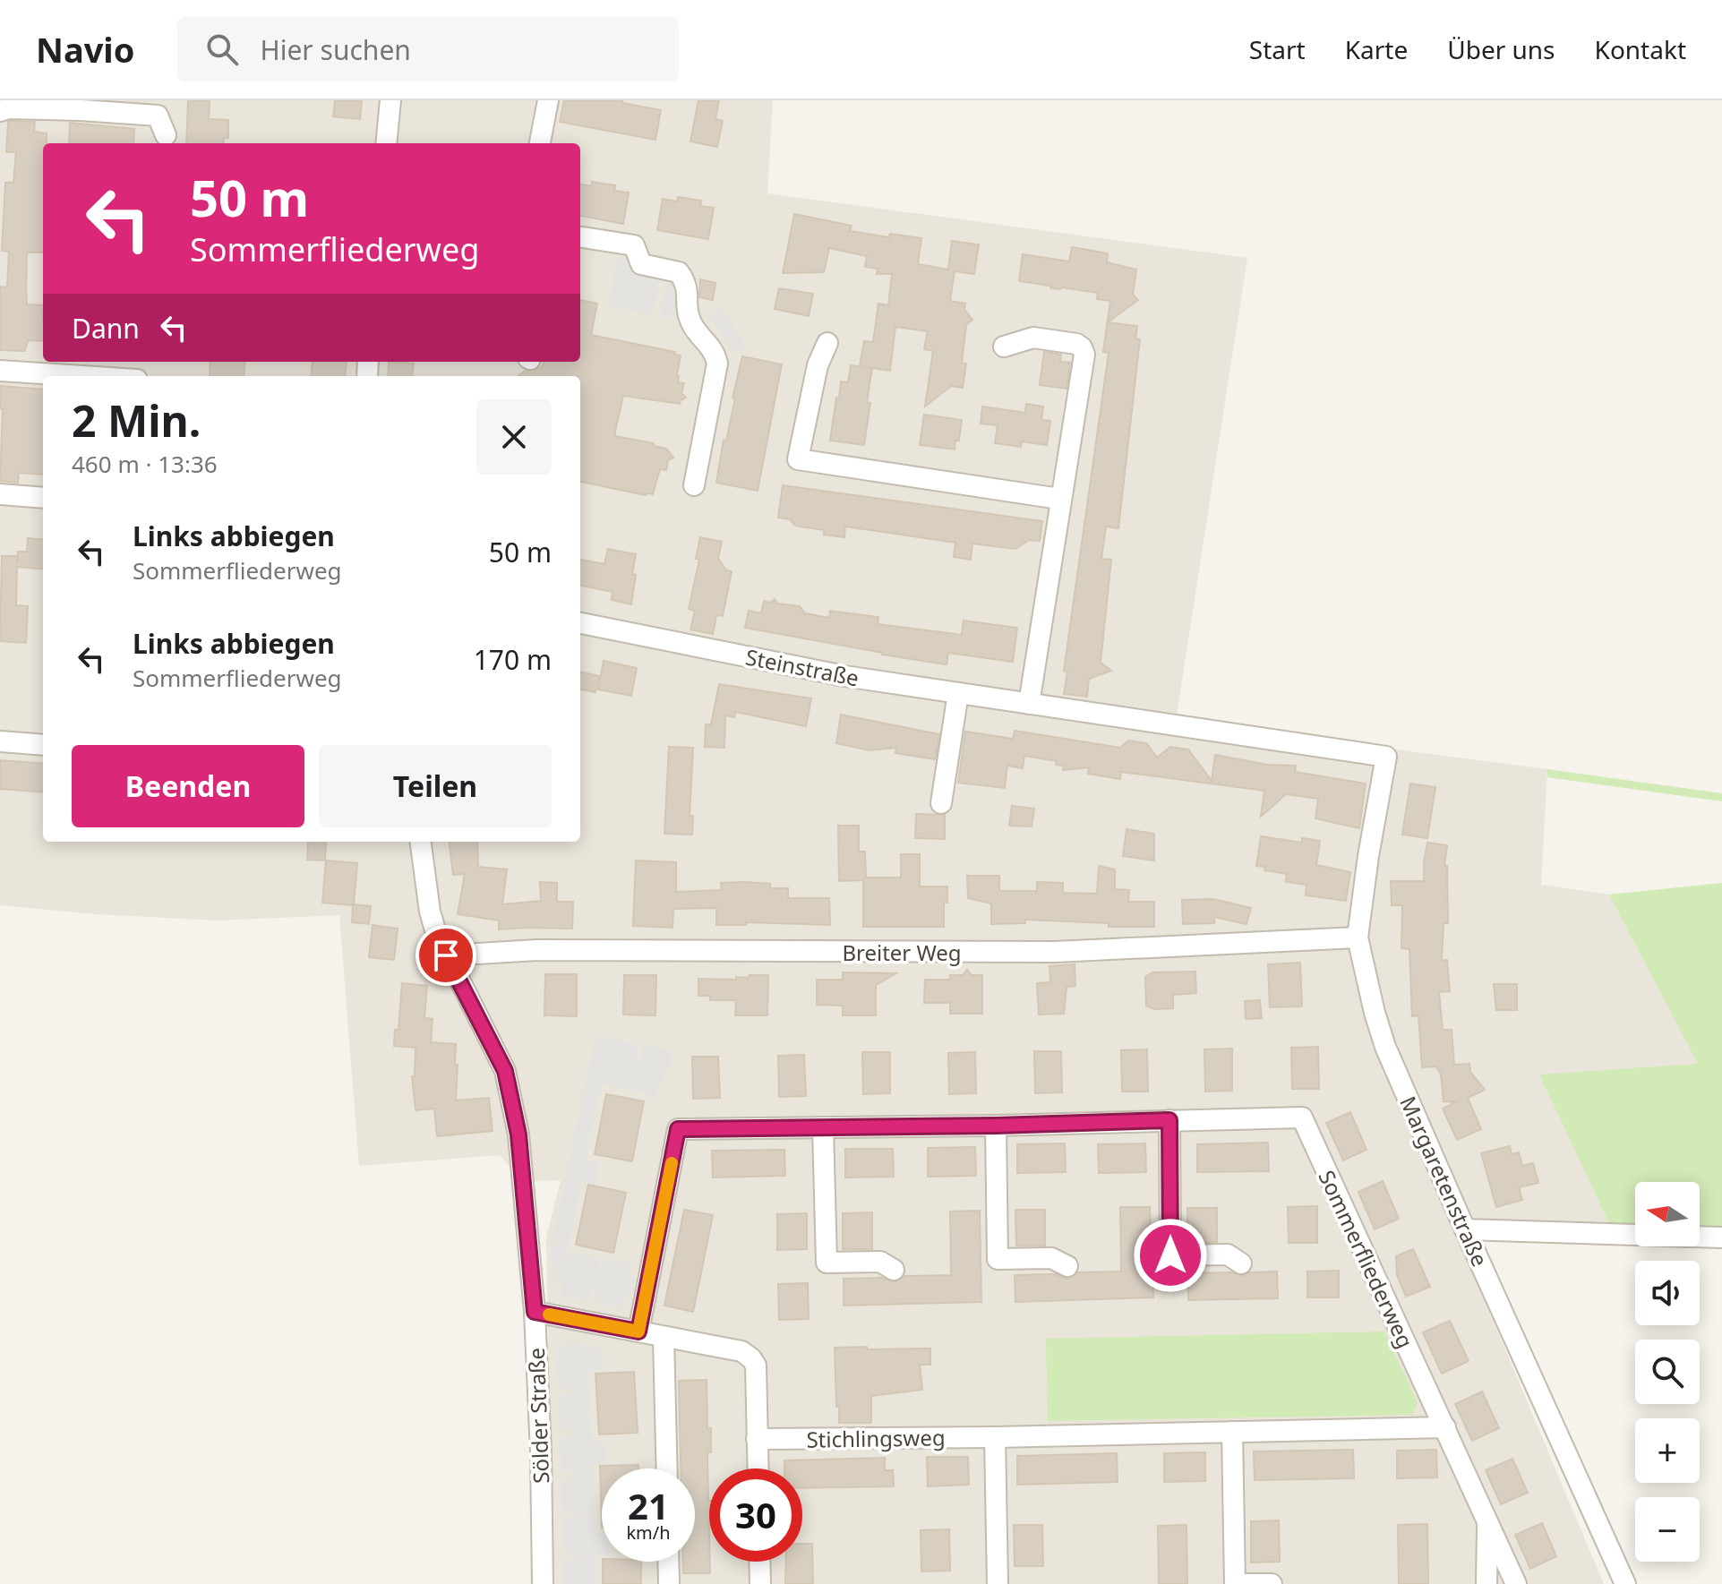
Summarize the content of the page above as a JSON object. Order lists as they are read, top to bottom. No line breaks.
{"streets":{"street":["Steinstraße","Breiter Weg","Margaretenstraße","Sommerfliederweg","Sölder Straße","Stichlingsweg"]},"crossings":[["Steinstraße","Margaretenstraße"],["Breiter Weg","Margaretenstraße"],["Breiter Weg","Sölder Straße"],["Sommerfliederweg","Stichlingsweg"]],"north":"left","page":{"header":"Navio","search":"Hier suchen","nav":["Start","Karte","Über uns","Kontakt"],"turn":["50 m","Sommerfliederweg"],"then":"Dann","heading":["2 Min.","460 m · 13:36"],"list":[{"name":"Links abbiegen","note":"Sommerfliederweg","value":"50 m"},{"name":"Links abbiegen","note":"Sommerfliederweg","value":"170 m"}],"buttons":["Beenden","Teilen"],"map_buttons":["+","−"],"speed":"21 km/h","limit":"30"}}
